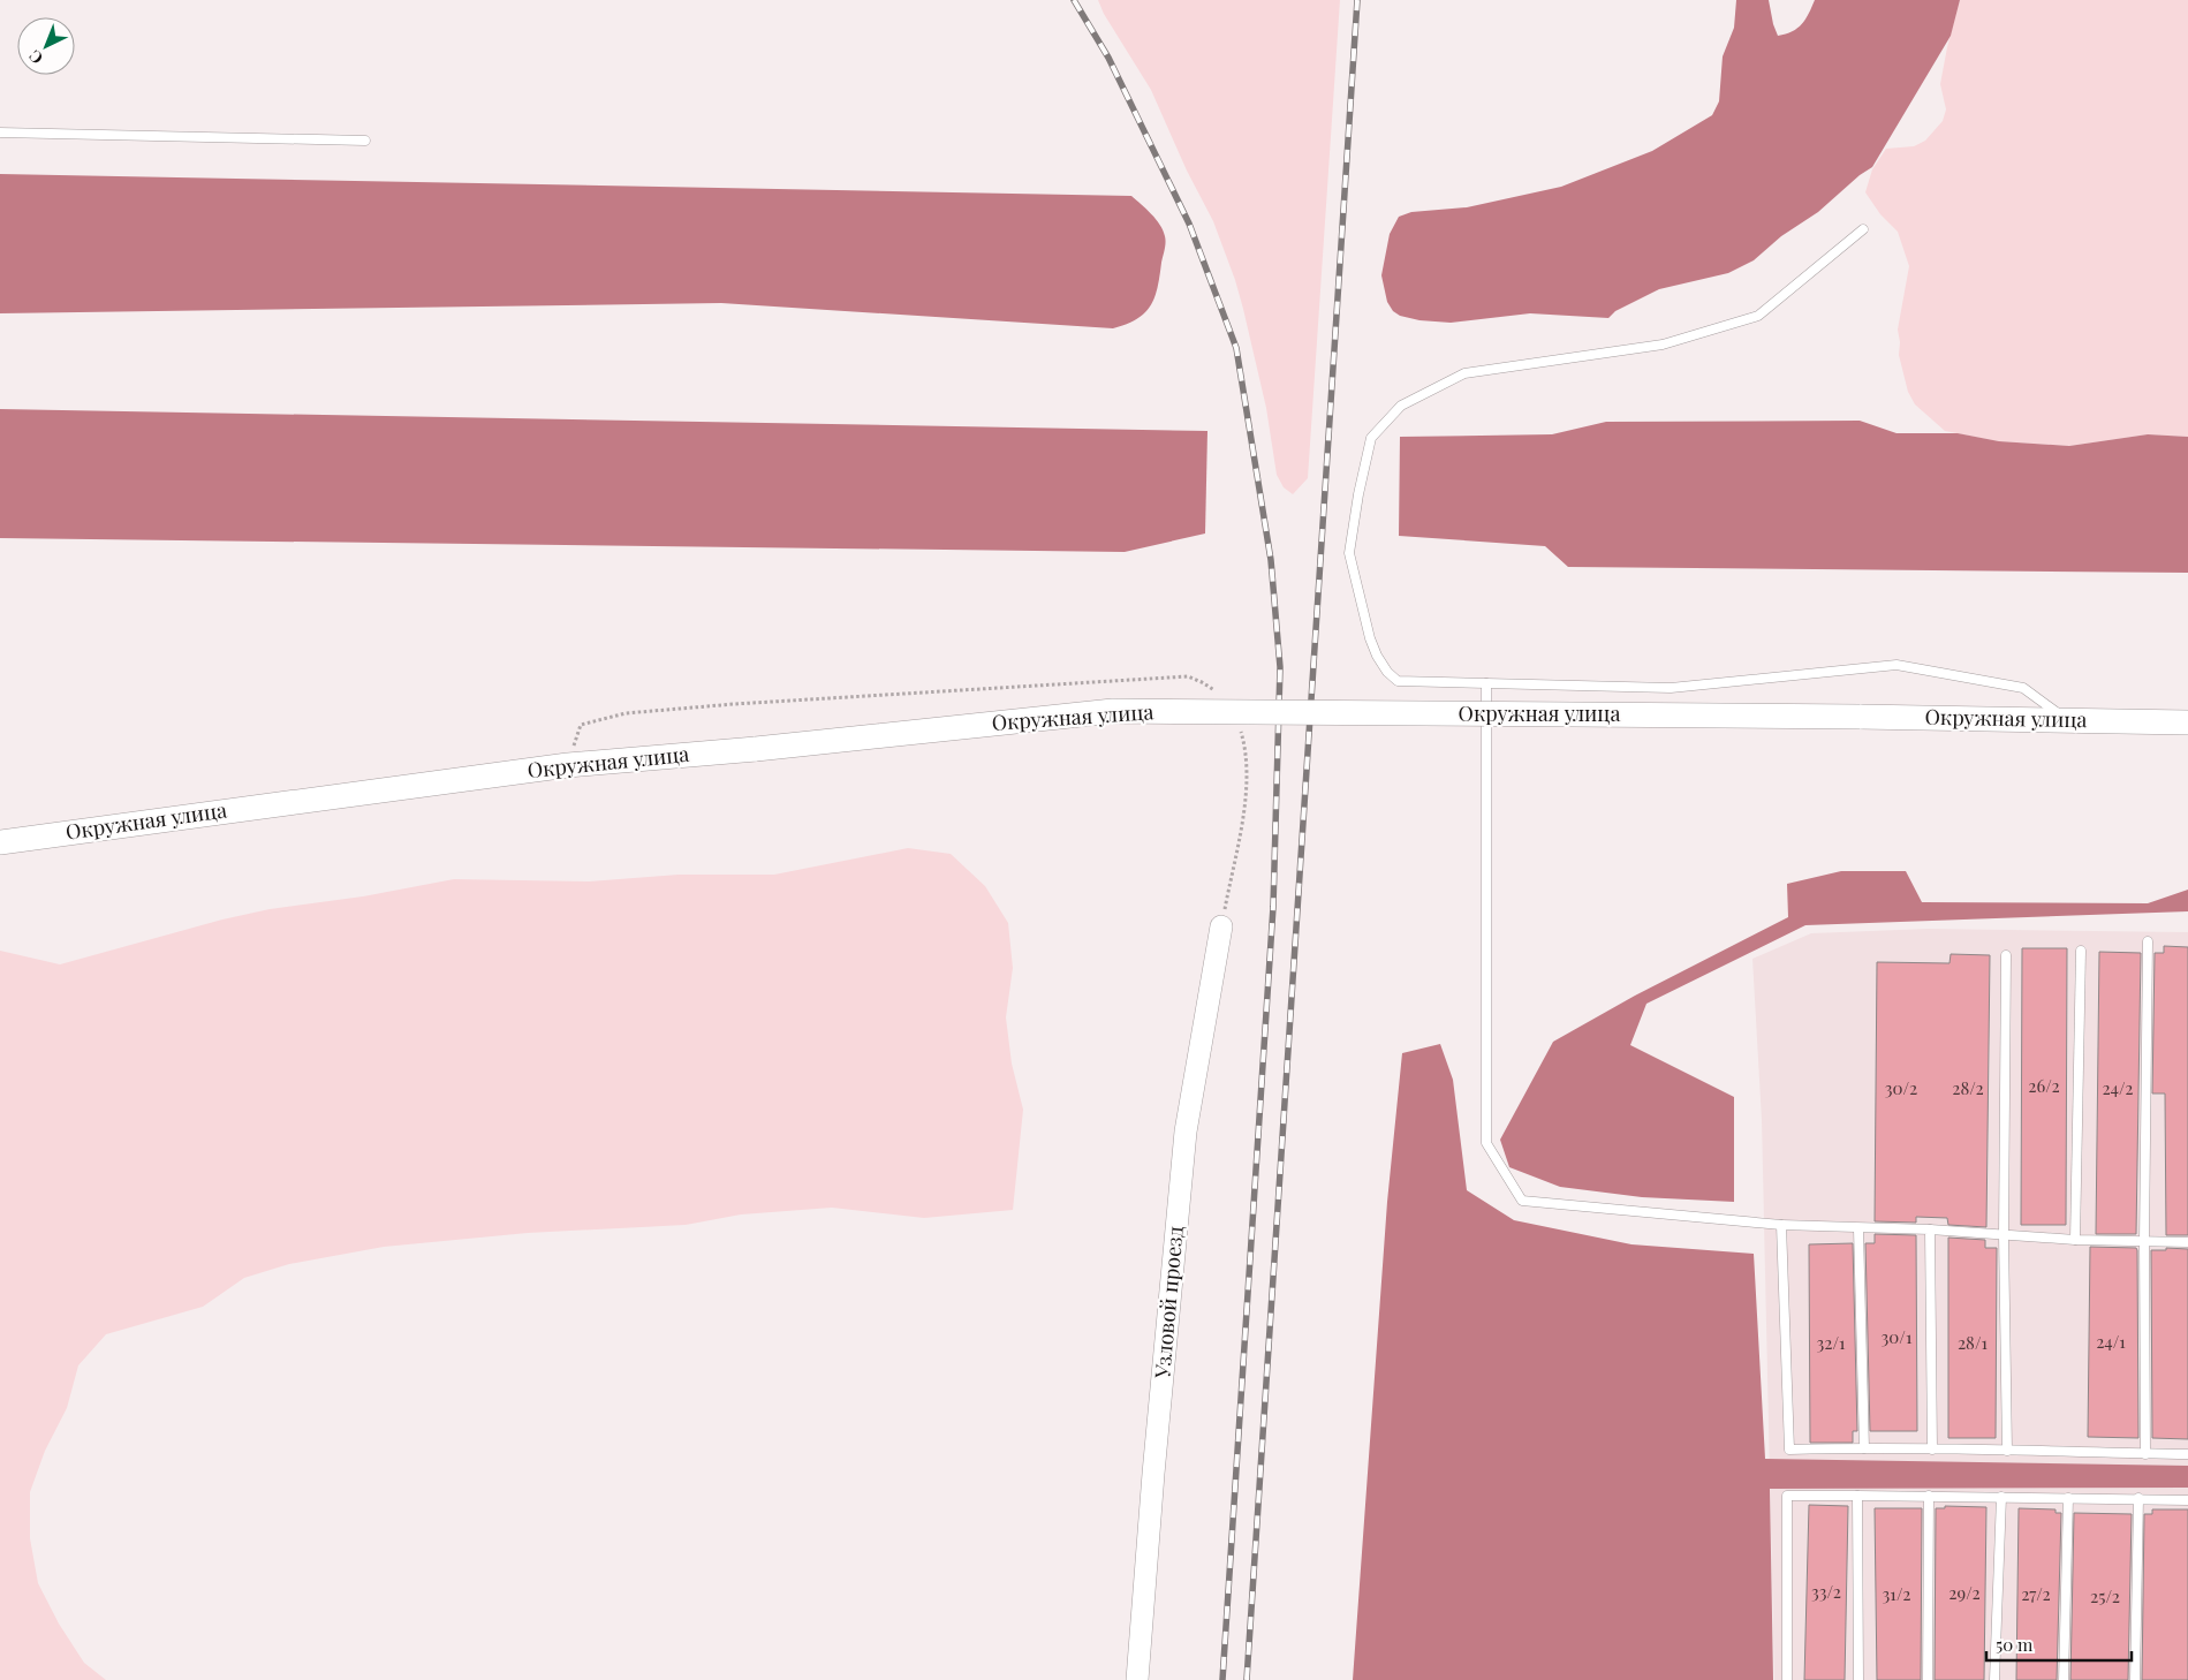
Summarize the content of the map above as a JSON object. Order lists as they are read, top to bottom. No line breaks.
{"streets":{"main road":["Окружная улица"],"street":["Узловой проезд"]},"house_numbers":["26/2","30/2","28/2","24/2","30/1","24/1","32/1","28/1","33/2","29/2","31/2","27/2","25/2"],"scale_bar":"50 m","north":"bottom left"}
